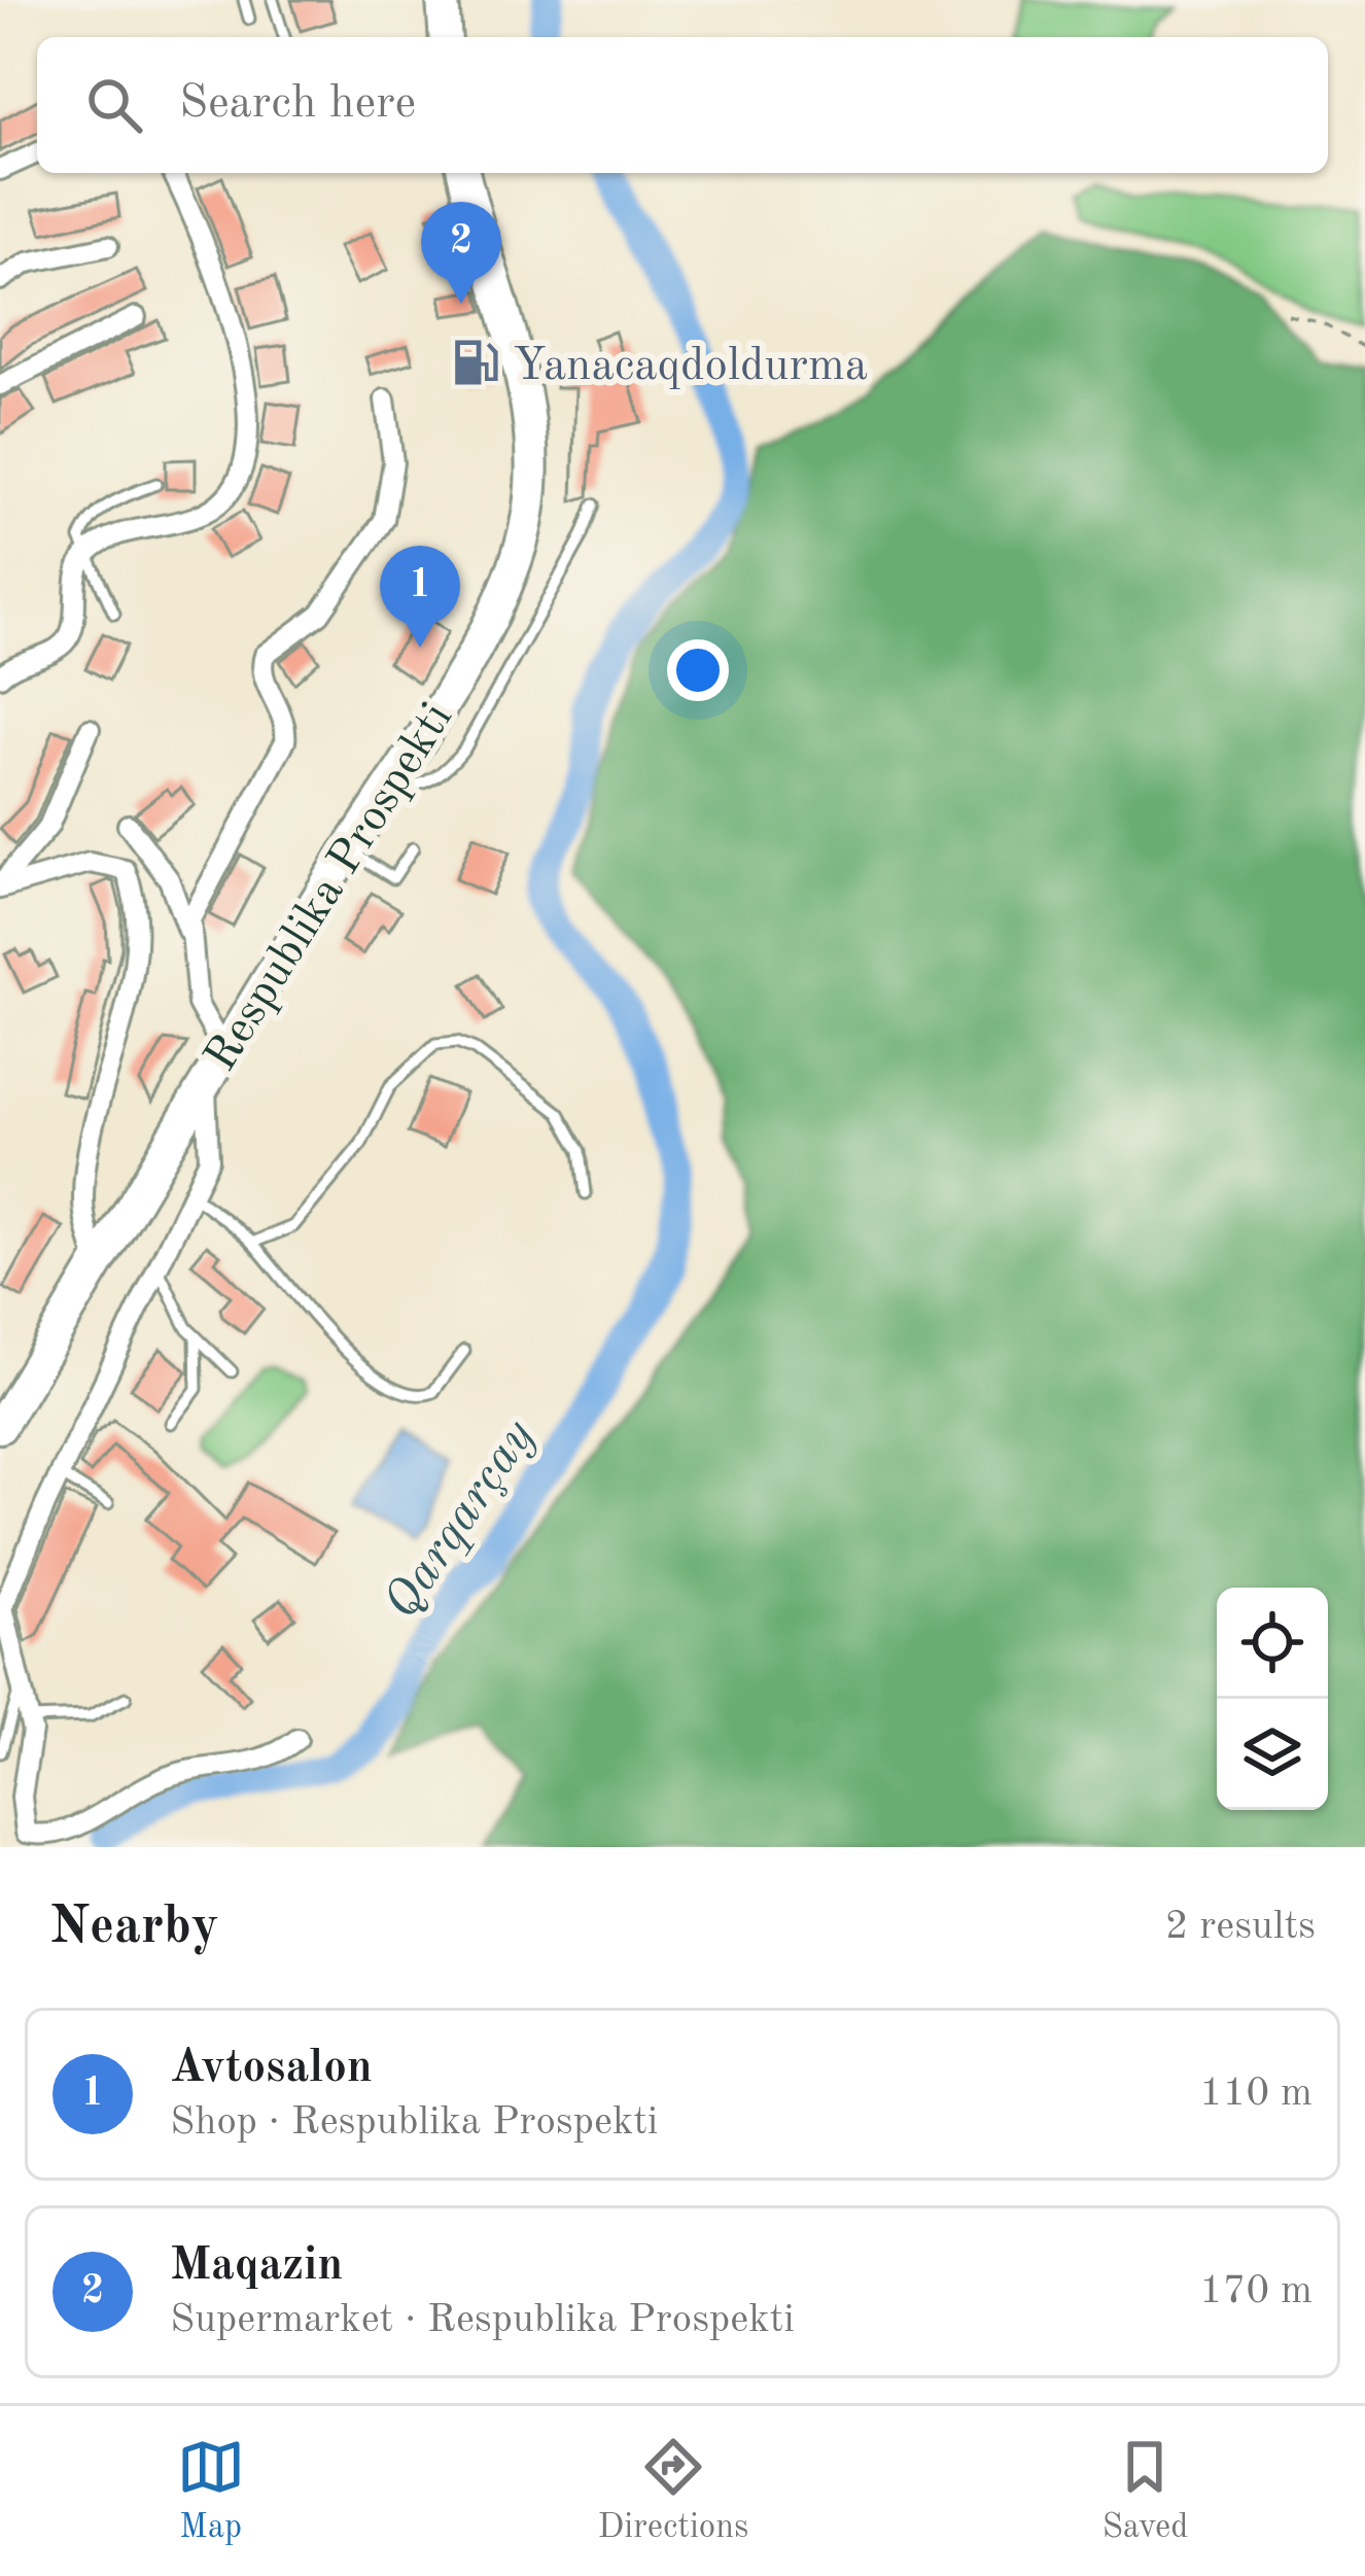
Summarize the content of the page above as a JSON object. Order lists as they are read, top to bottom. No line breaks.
{"streets":{"main road":["Respublika Prospekti"]},"water":["Qarqarçay"],"places":{"fuel station":["Yanacaqdoldurma"]},"page":{"search":"Search here","pins":["2","1"],"heading":["Nearby","2 results"],"list":[{"mark":"1","name":"Avtosalon","note":"Shop · Respublika Prospekti","value":"110 m"},{"mark":"2","name":"Maqazin","note":"Supermarket · Respublika Prospekti","value":"170 m"}],"nav":["Map","Directions","Saved"]}}
